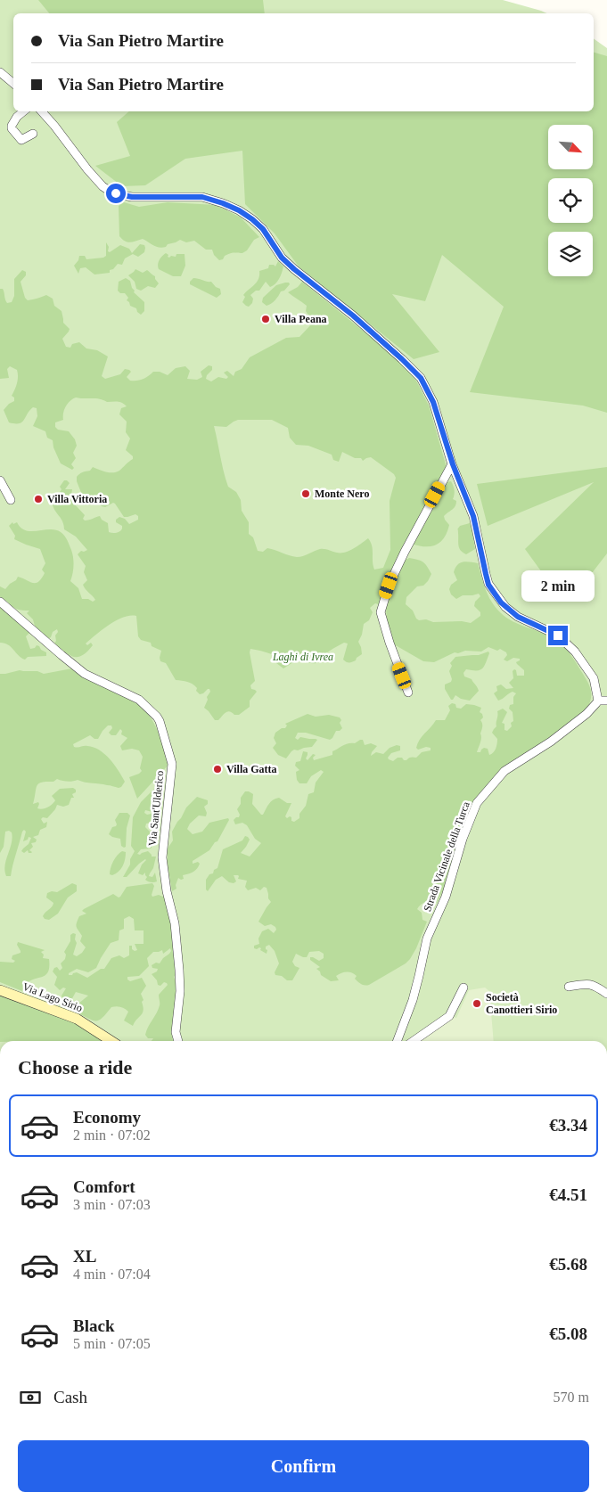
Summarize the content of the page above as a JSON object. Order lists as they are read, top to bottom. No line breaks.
{"streets":{"main road":["Via Lago Sirio"],"street":["Via Sant'Ulderico","Strada Vicinale della Turca"]},"parks":["Laghi di Ivrea"],"places":["Villa Peana","Monte Nero","Villa Vittoria","Villa Gatta","Società Canottieri Sirio"],"north":"bottom right","page":{"banner":["Via San Pietro Martire","Via San Pietro Martire"],"bubble":"2 min","heading":"Choose a ride","list":[{"name":"Economy","note":"2 min · 07:02","value":"€3.34"},{"name":"Comfort","note":"3 min · 07:03","value":"€4.51"},{"name":"XL","note":"4 min · 07:04","value":"€5.68"},{"name":"Black","note":"5 min · 07:05","value":"€5.08"}],"pay":["Cash","570 m"],"buttons":"Confirm"}}
